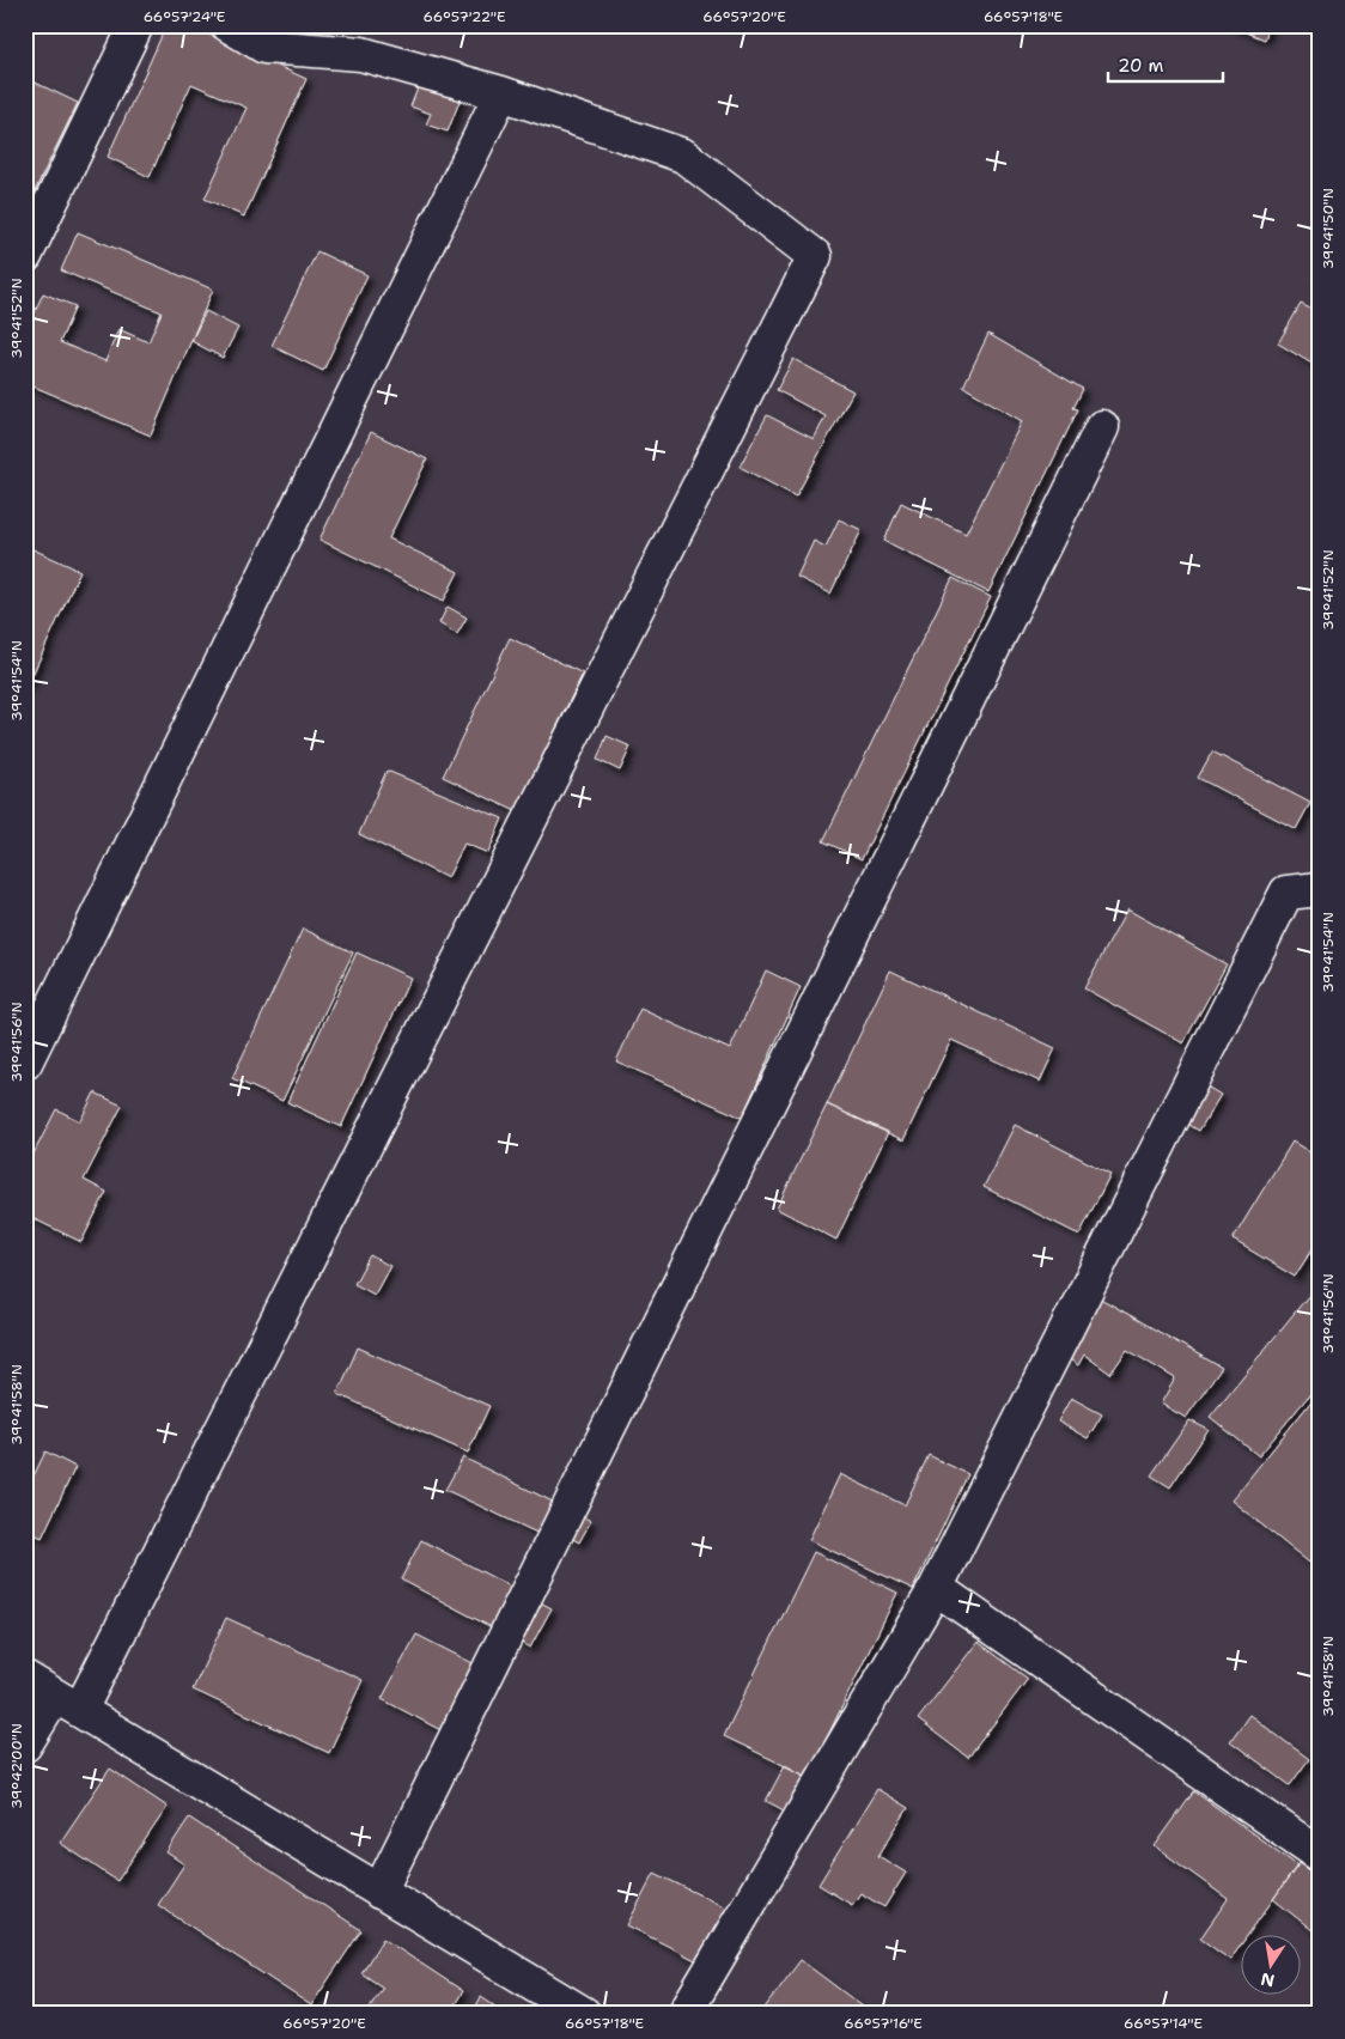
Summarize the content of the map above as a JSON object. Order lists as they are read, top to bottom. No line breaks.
{"scale_bar":"20 m","north":"bottom","coordinates":["66°57'24\"E","66°57'22\"E","66°57'20\"E","66°57'18\"E","39°41'50\"N","39°41'52\"N","39°41'54\"N","39°41'56\"N","39°41'58\"N","39°42'00\"N","66°57'16\"E","66°57'14\"E"]}
